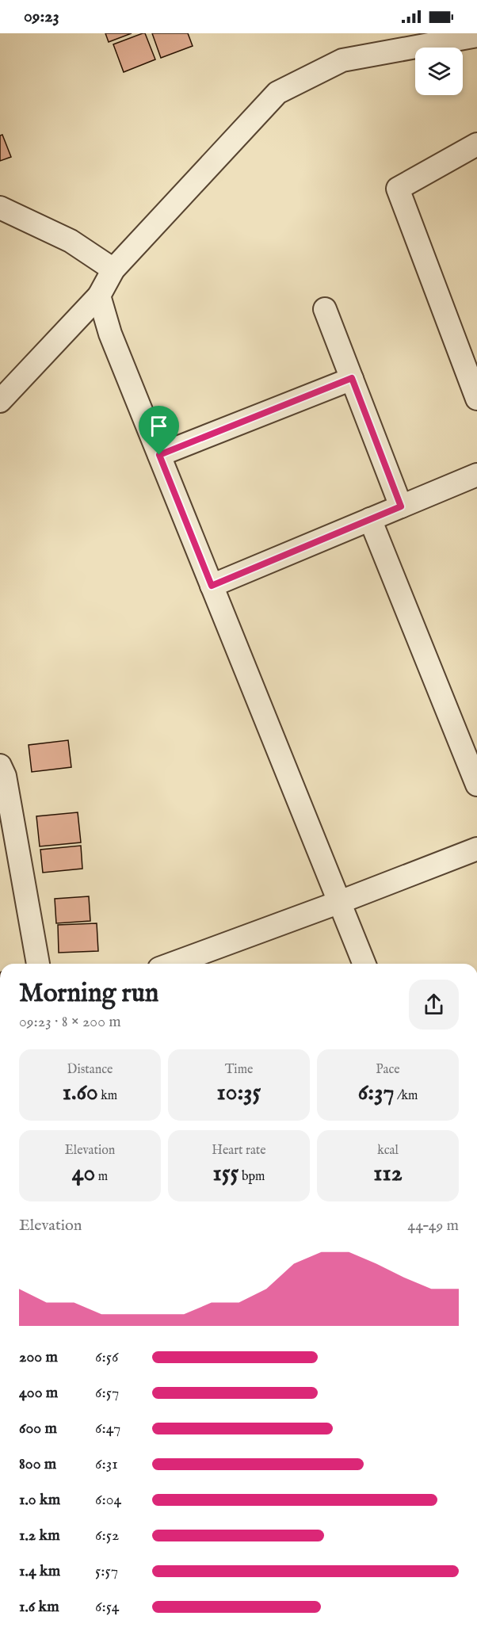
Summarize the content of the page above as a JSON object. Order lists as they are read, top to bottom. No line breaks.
{"page":{"status":"09:23","heading":["Morning run","09:23 · 8 × 200 m"],"stats":[["Distance","1.60 km"],["Time","10:35"],["Pace","6:37 /km"],["Elevation","40 m"],["Heart rate","155 bpm"],["kcal","112"]],"chart":["Elevation","44–49 m"],"list":[{"name":"200 m","note":"6:56"},{"name":"400 m","note":"6:57"},{"name":"600 m","note":"6:47"},{"name":"800 m","note":"6:31"},{"name":"1.0 km","note":"6:04"},{"name":"1.2 km","note":"6:52"},{"name":"1.4 km","note":"5:57"},{"name":"1.6 km","note":"6:54"}]}}
